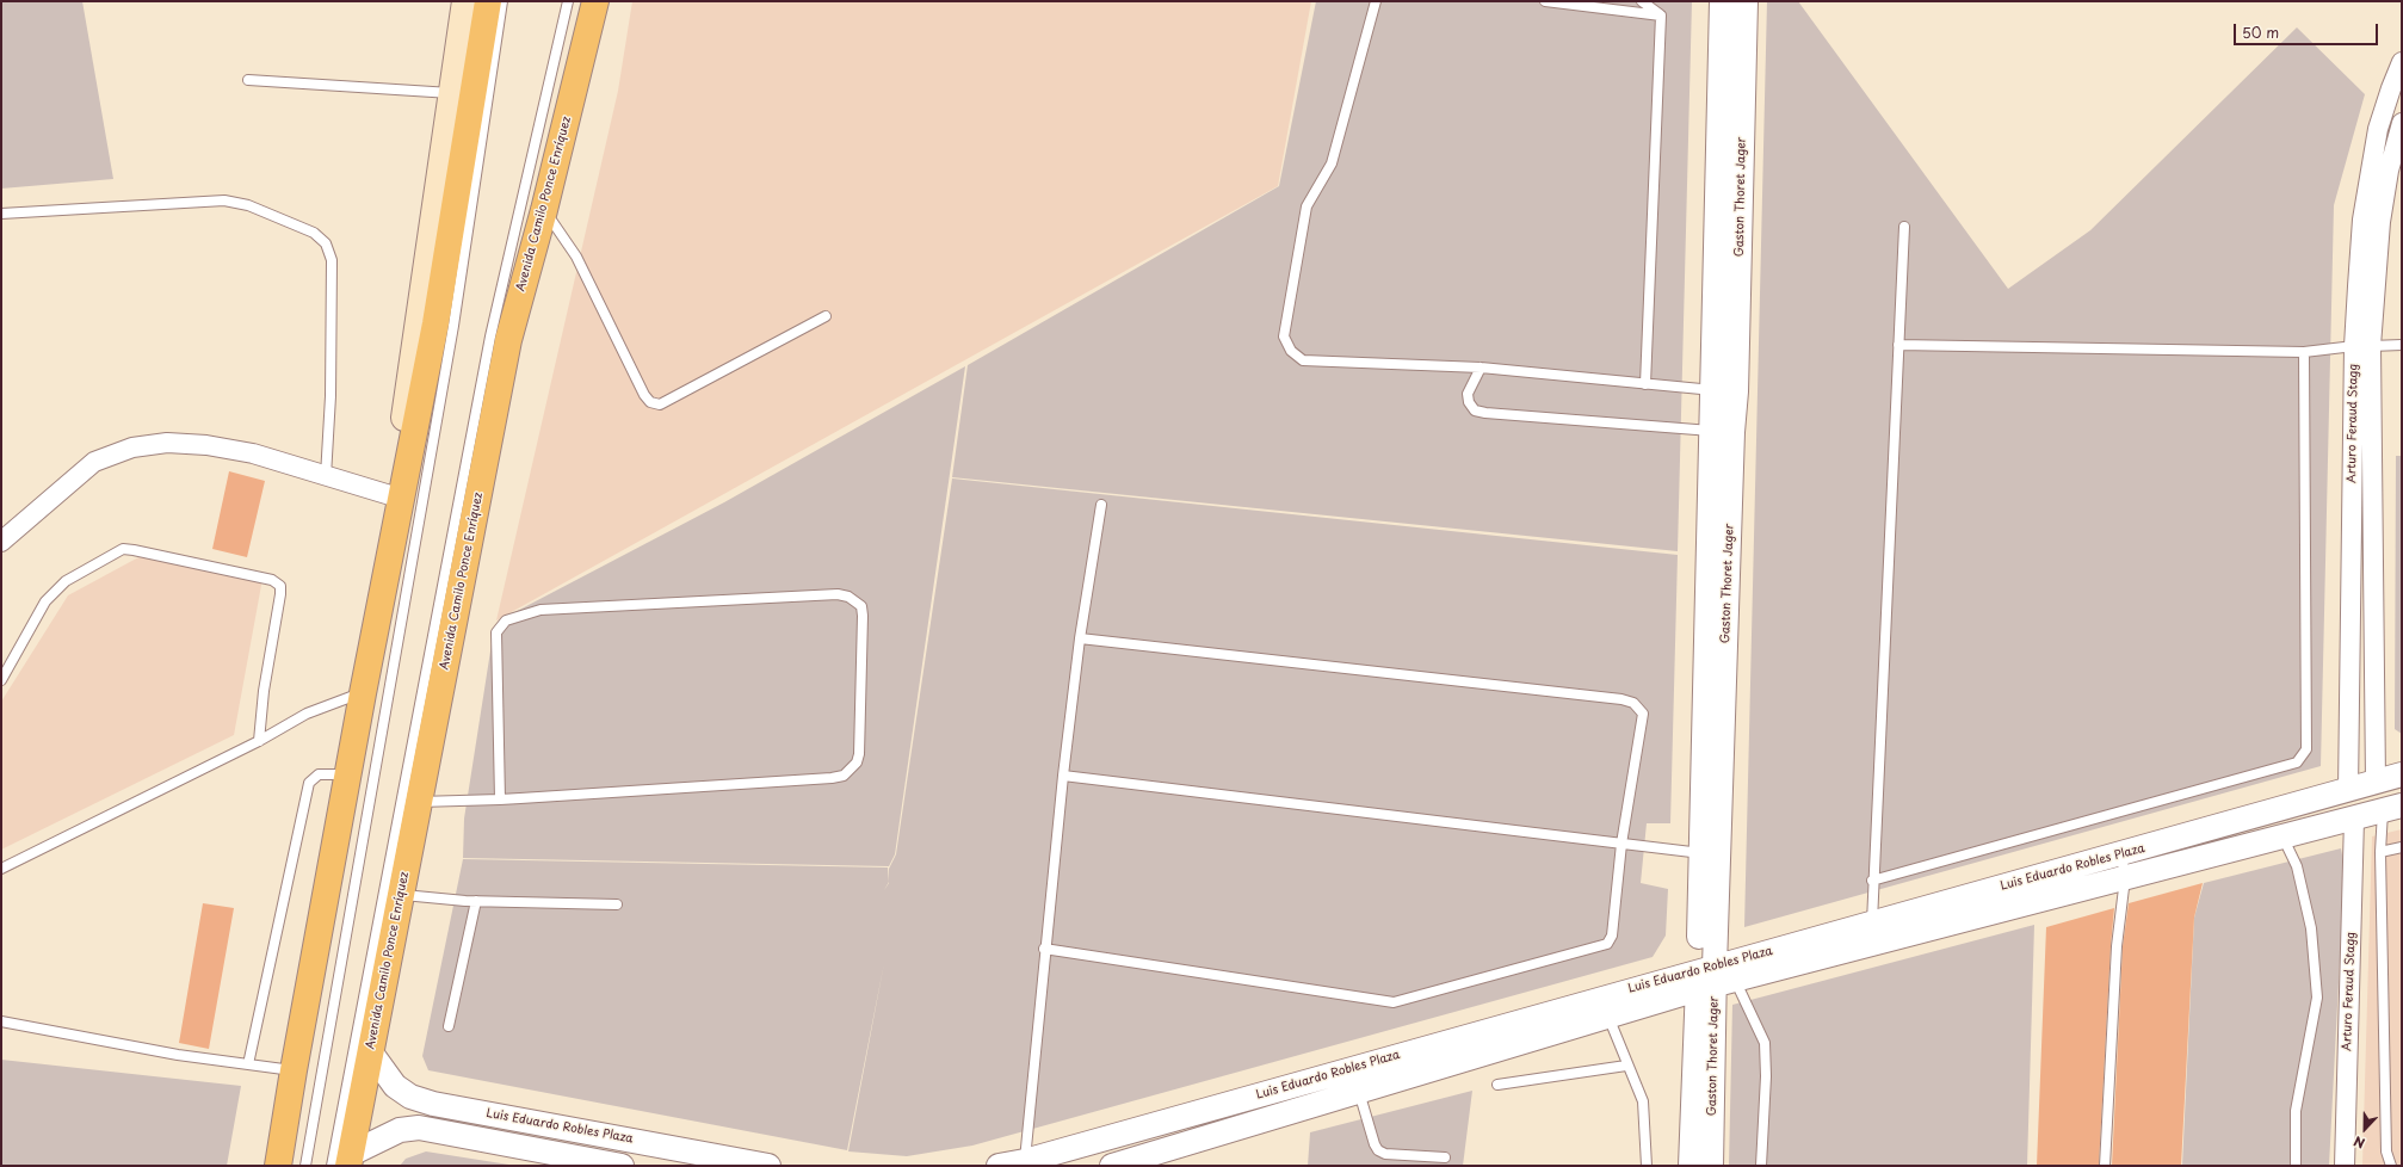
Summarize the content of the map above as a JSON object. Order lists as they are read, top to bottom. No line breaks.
{"streets":{"main road":["Avenida Camilo Ponce Enríquez"],"street":["Gaston Thoret Jager","Arturo Feraud Stagg","Luis Eduardo Robles Plaza"]},"crossings":[["Gaston Thoret Jager","Luis Eduardo Robles Plaza"],["Avenida Camilo Ponce Enríquez","Luis Eduardo Robles Plaza"],["Arturo Feraud Stagg","Luis Eduardo Robles Plaza"]],"scale_bar":"50 m","north":"bottom"}
